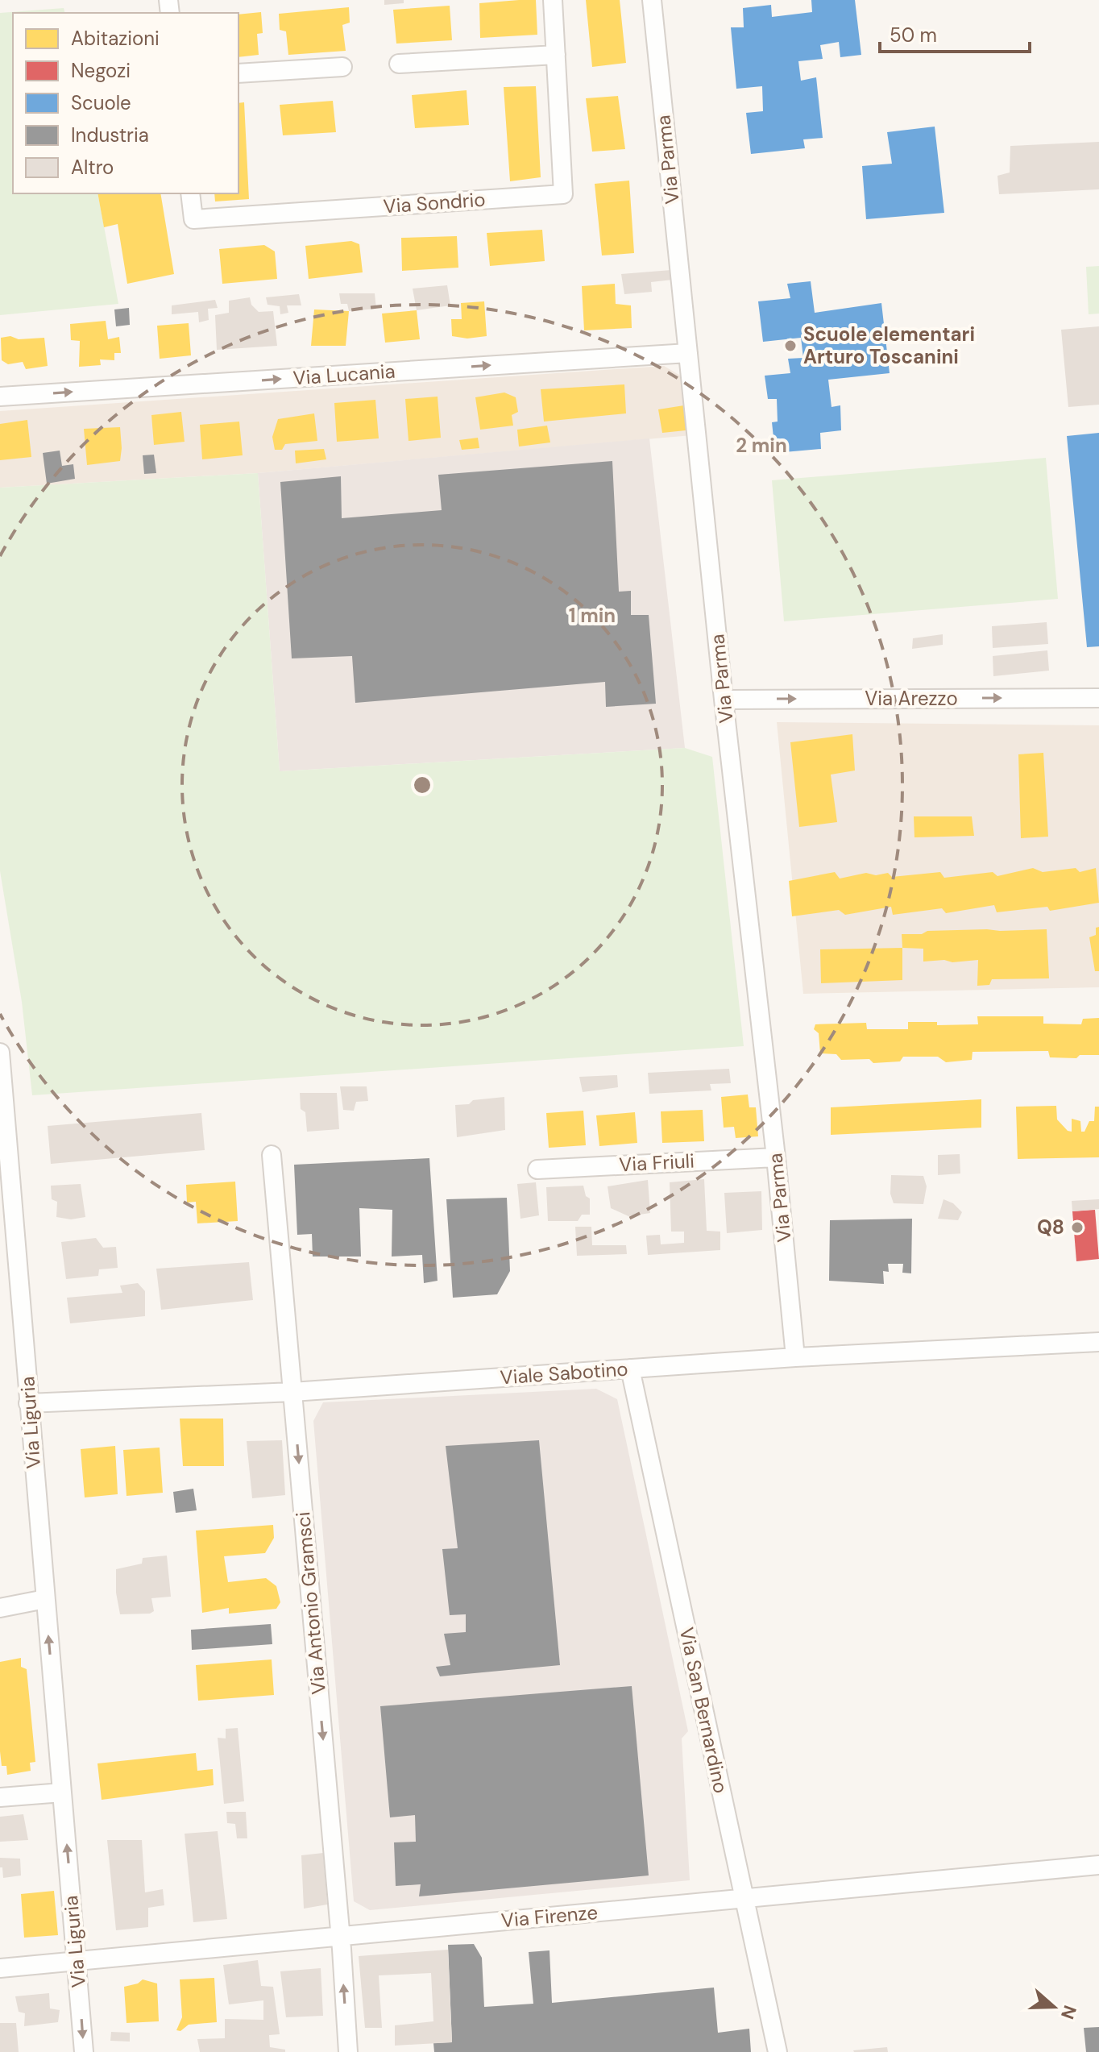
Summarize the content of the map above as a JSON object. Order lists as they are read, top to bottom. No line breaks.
{"streets":{"street":["Via Parma","Via Sondrio","Via Lucania","Via Arezzo","Via Friuli","Viale Sabotino","Via Liguria","Via Antonio Gramsci","Via San Bernardino","Via Firenze"]},"crossings":[["Via Parma","Via Lucania"],["Via Parma","Via Arezzo"],["Via Parma","Via Friuli"],["Via Parma","Viale Sabotino"],["Viale Sabotino","Via Liguria"],["Viale Sabotino","Via Antonio Gramsci"],["Viale Sabotino","Via San Bernardino"],["Via Liguria","Via Firenze"],["Via Antonio Gramsci","Via Firenze"],["Via San Bernardino","Via Firenze"]],"one_way":["Via Lucania","Via Arezzo"],"places":["Scuole elementari Arturo Toscanini","Q8"],"legend":["Abitazioni","Negozi","Scuole","Industria","Altro"],"scale_bar":"50 m","north":"right","rings":["2 min","1 min"]}
